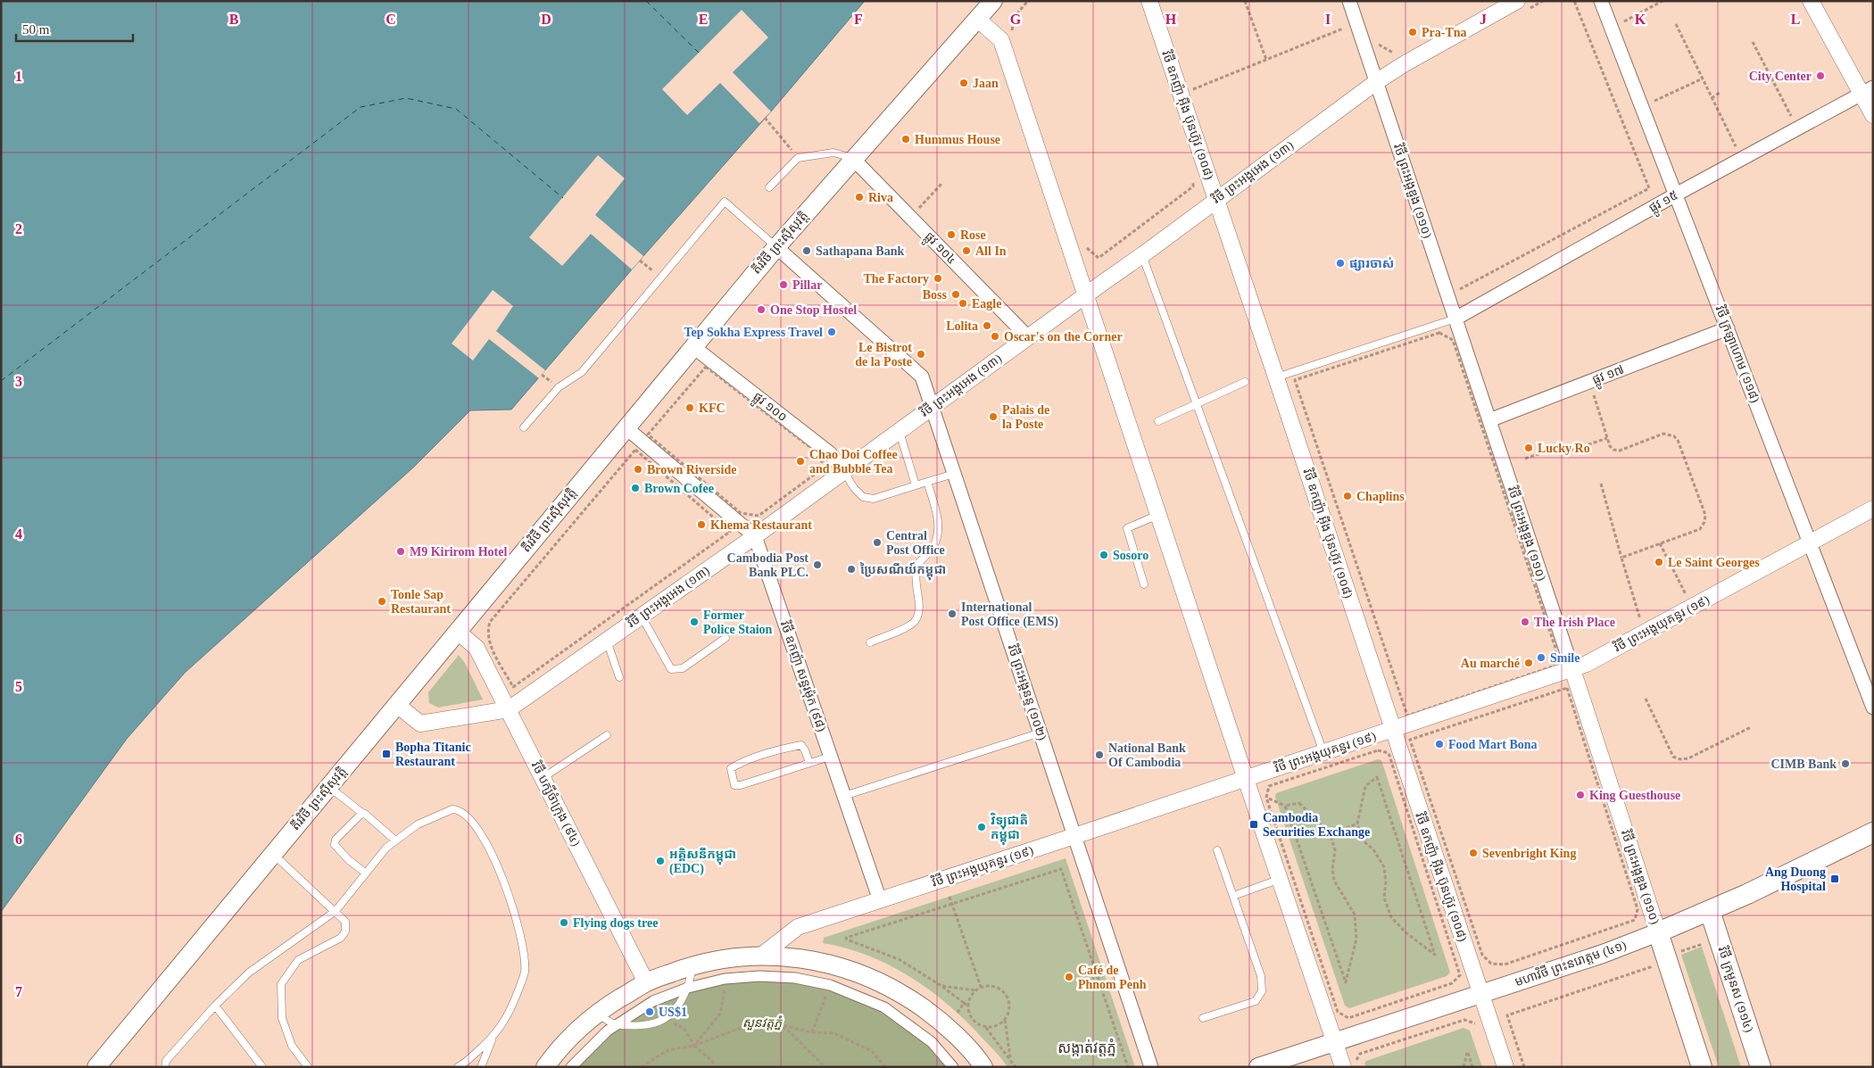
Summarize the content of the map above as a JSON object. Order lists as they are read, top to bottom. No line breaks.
{"streets":{"main road":["វិថី ព្រះអង្គឌួង (១១០)","តីរវិថី ព្រះស៊ីសុវត្តិ","មហាវិថី ព្រះនរោត្តម (៤១)","វិថី ក្រមួនស (១១៤)"],"street":["វិថី ឧកញ៉ា អ៊ីង ប៊ុនហ៊ូវ (១០៨)","វិថី ព្រះអង្គអេង (១៣)","ផ្លូវ ១៥","ផ្លូវ ១០៤","វិថី ក្រឡាហោម (១១៨)","ផ្លូវ ១៧","ផ្លូវ ១០០","វិថី ព្រះអង្គយុគន្ធរ (១៩)","វិថី ឧកញ៉ា សន្ធរម៉ុក (៩៨)","វិថី ព្រះអង្គនន្ទ (១០២)","វិថី បក្សីចំាក្រុង (៩៤)"]},"crossings":[["វិថី ឧកញ៉ា អ៊ីង ប៊ុនហ៊ូវ (១០៨)","វិថី ព្រះអង្គអេង (១៣)"],["វិថី ឧកញ៉ា អ៊ីង ប៊ុនហ៊ូវ (១០៨)","វិថី ព្រះអង្គយុគន្ធរ (១៩)"],["វិថី ឧកញ៉ា អ៊ីង ប៊ុនហ៊ូវ (១០៨)","មហាវិថី ព្រះនរោត្តម (៤១)"],["វិថី ព្រះអង្គអេង (១៣)","វិថី ព្រះអង្គឌួង (១១០)"],["វិថី ព្រះអង្គអេង (១៣)","តីរវិថី ព្រះស៊ីសុវត្តិ"],["វិថី ព្រះអង្គអេង (១៣)","ផ្លូវ ១០៤"],["វិថី ព្រះអង្គអេង (១៣)","ផ្លូវ ១០០"],["វិថី ព្រះអង្គអេង (១៣)","វិថី ឧកញ៉ា សន្ធរម៉ុក (៩៨)"],["វិថី ព្រះអង្គអេង (១៣)","វិថី ព្រះអង្គនន្ទ (១០២)"],["វិថី ព្រះអង្គអេង (១៣)","វិថី បក្សីចំាក្រុង (៩៤)"],["វិថី ព្រះអង្គឌួង (១១០)","ផ្លូវ ១៥"],["វិថី ព្រះអង្គឌួង (១១០)","ផ្លូវ ១៧"],["វិថី ព្រះអង្គឌួង (១១០)","វិថី ព្រះអង្គយុគន្ធរ (១៩)"],["វិថី ព្រះអង្គឌួង (១១០)","មហាវិថី ព្រះនរោត្តម (៤១)"],["ផ្លូវ ១៥","វិថី ក្រឡាហោម (១១៨)"],["តីរវិថី ព្រះស៊ីសុវត្តិ","ផ្លូវ ១០៤"],["តីរវិថី ព្រះស៊ីសុវត្តិ","ផ្លូវ ១០០"],["តីរវិថី ព្រះស៊ីសុវត្តិ","វិថី ព្រះអង្គនន្ទ (១០២)"],["តីរវិថី ព្រះស៊ីសុវត្តិ","វិថី បក្សីចំាក្រុង (៩៤)"],["វិថី ក្រឡាហោម (១១៨)","ផ្លូវ ១៧"],["វិថី ក្រឡាហោម (១១៨)","វិថី ព្រះអង្គយុគន្ធរ (១៩)"],["វិថី ព្រះអង្គយុគន្ធរ (១៩)","វិថី ឧកញ៉ា សន្ធរម៉ុក (៩៨)"],["វិថី ព្រះអង្គយុគន្ធរ (១៩)","វិថី ព្រះអង្គនន្ទ (១០២)"],["មហាវិថី ព្រះនរោត្តម (៤១)","វិថី ក្រមួនស (១១៤)"]],"districts":["សង្កាត់វត្តភ្នំ"],"parks":["សួនវត្ដភ្នំ"],"places":{"other":["Pra-Tna","City Center","Jaan","Hummus House","Riva","Rose","Sathapana Bank","All In","ផ្សារចាស់","The Factory","Pillar","Boss","Eagle","One Stop Hostel","Lolita","Tep Sokha Express Travel","Oscar's on the Corner","Le Bistrot de la Poste","KFC","Palais de la Poste","Lucky Ro","Chao Doi Coffee and Bubble Tea","Brown Riverside","Brown Cofee","Chaplins","Khema Restaurant","Central Post Office","M9 Kirirom Hotel","Sosoro","Le Saint Georges","Cambodia Post Bank PLC.","ប្រៃសណីយ៍កម្ពុជា","Tonle Sap Restaurant","International Post Office (EMS)","Former Police Staion","The Irish Place","Smile","Au marché","Food Mart Bona","National Bank Of Cambodia","CIMB Bank","King Guesthouse","វិទ្យុជាតិ កម្ពុជា","Sevenbright King","អគ្គិសនីកម្ពុជា (EDC)","Flying dogs tree","Café de Phnom Penh","US$1"],"transit":["Bopha Titanic Restaurant","Cambodia Securities Exchange","Ang Duong Hospital"]},"scale_bar":"50 m","grid":{"columns":["B","C","D","E","F","G","H","I","J","K","L"],"rows":["1","2","3","4","5","6","7"]}}
